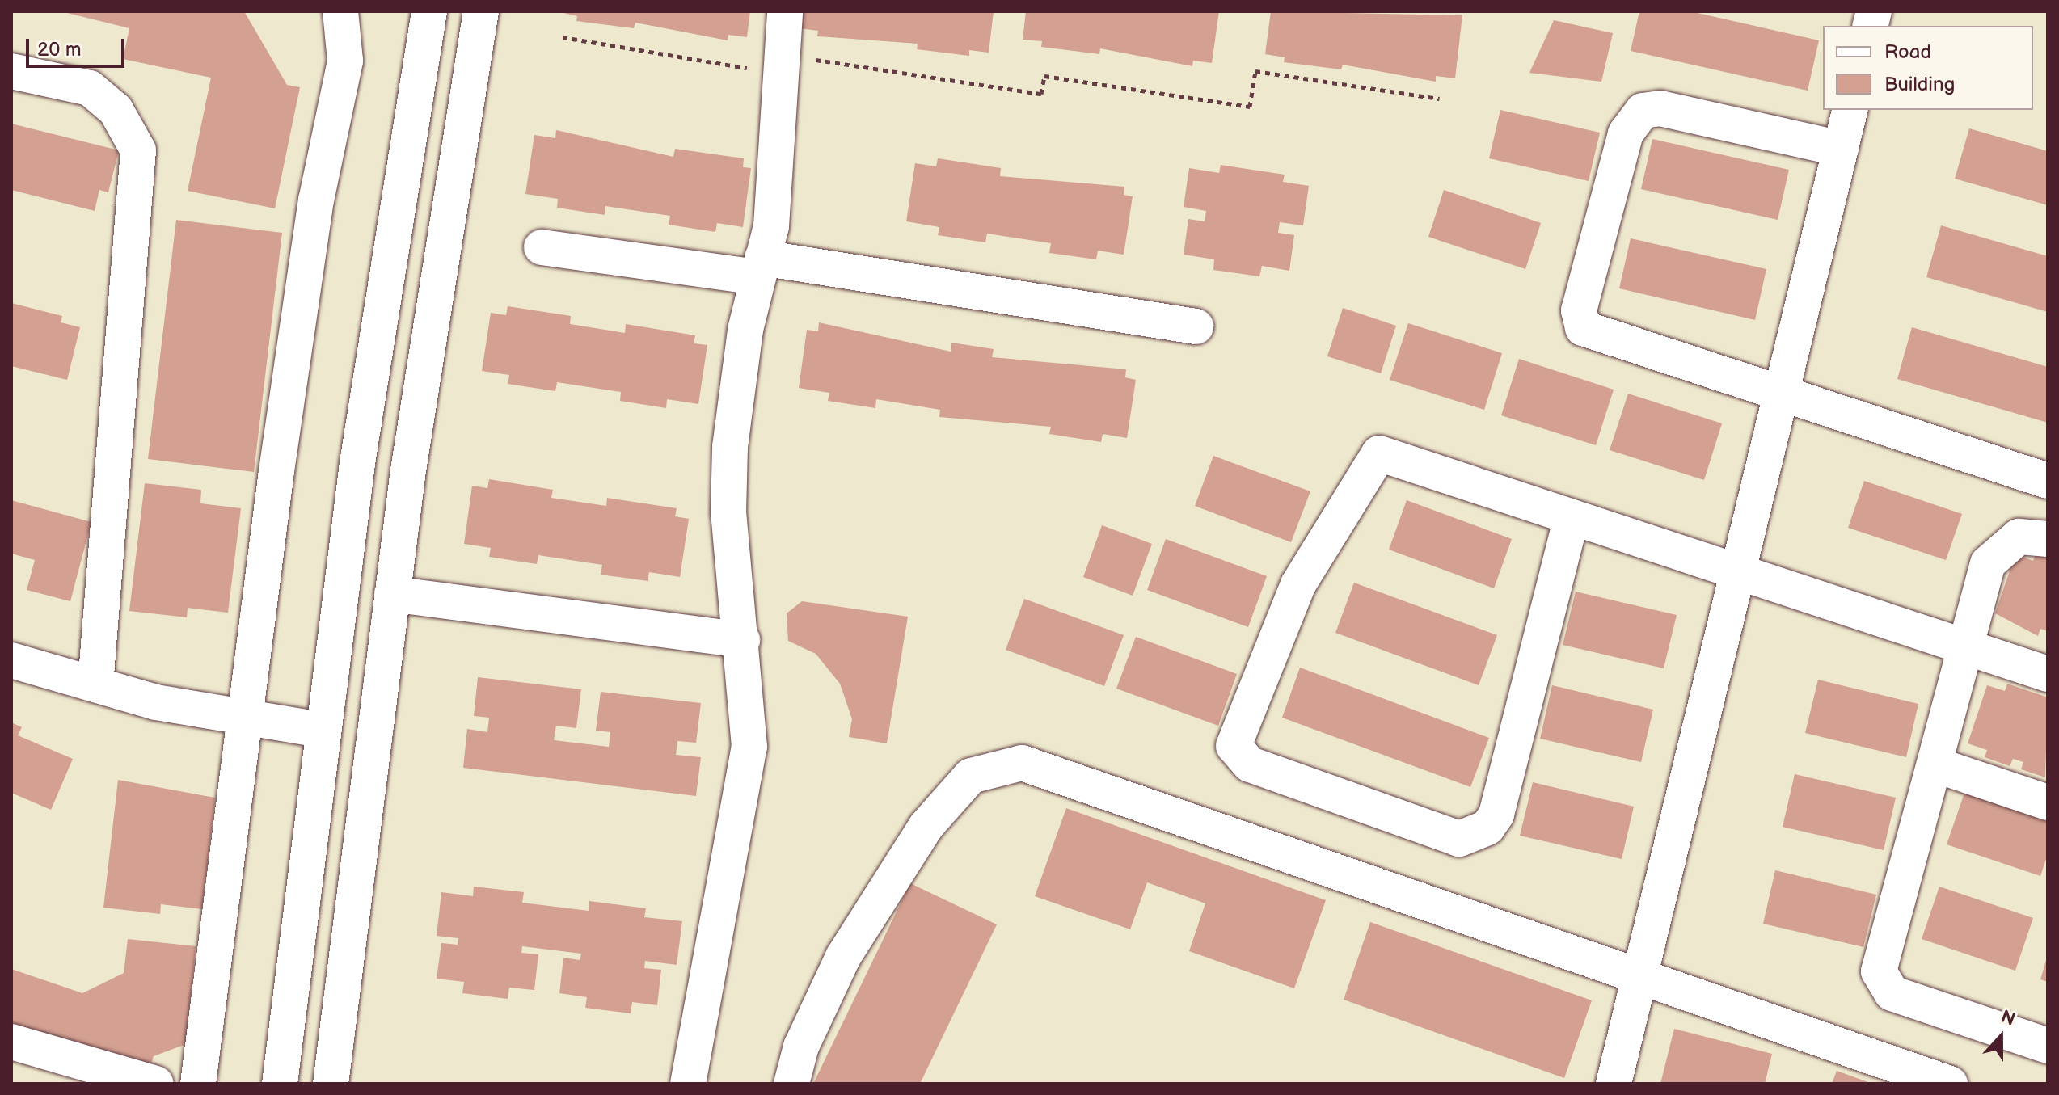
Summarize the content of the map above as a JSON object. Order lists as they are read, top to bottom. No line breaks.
{"legend":["Road","Building"],"scale_bar":"20 m","north":"top"}
